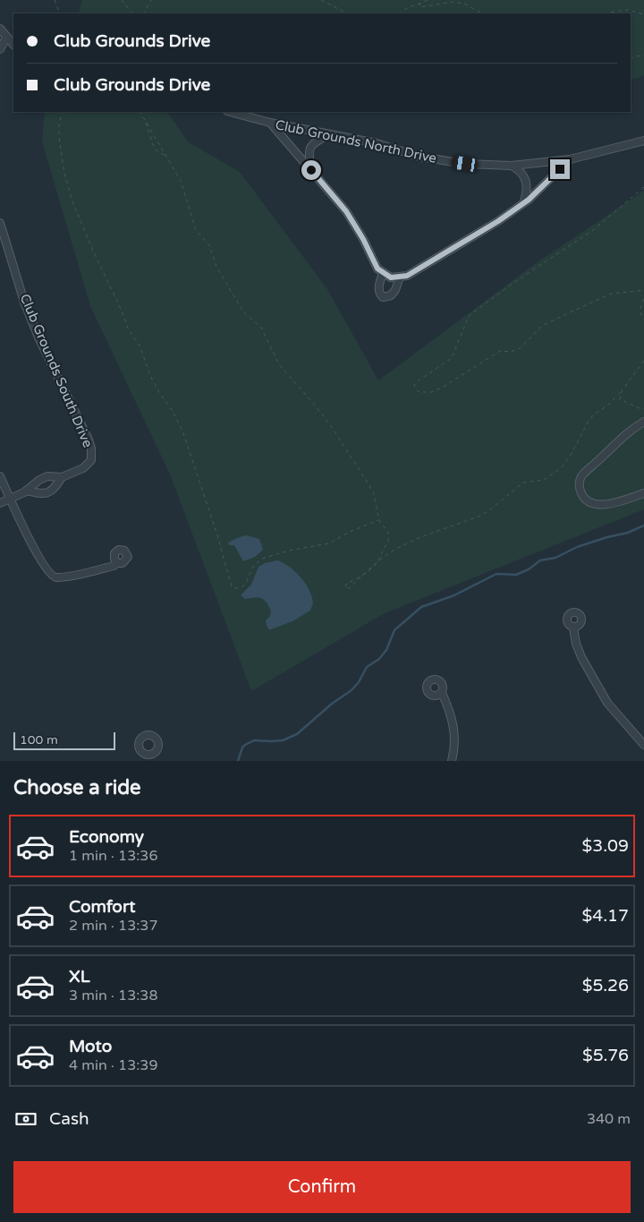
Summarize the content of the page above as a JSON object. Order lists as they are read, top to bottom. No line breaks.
{"streets":{"street":["Club Grounds North Drive","Club Grounds South Drive"]},"scale_bar":"100 m","page":{"banner":["Club Grounds Drive","Club Grounds Drive"],"scale":"100 m","heading":"Choose a ride","list":[{"name":"Economy","note":"1 min · 13:36","value":"$3.09"},{"name":"Comfort","note":"2 min · 13:37","value":"$4.17"},{"name":"XL","note":"3 min · 13:38","value":"$5.26"},{"name":"Moto","note":"4 min · 13:39","value":"$5.76"}],"pay":["Cash","340 m"],"buttons":"Confirm"}}
